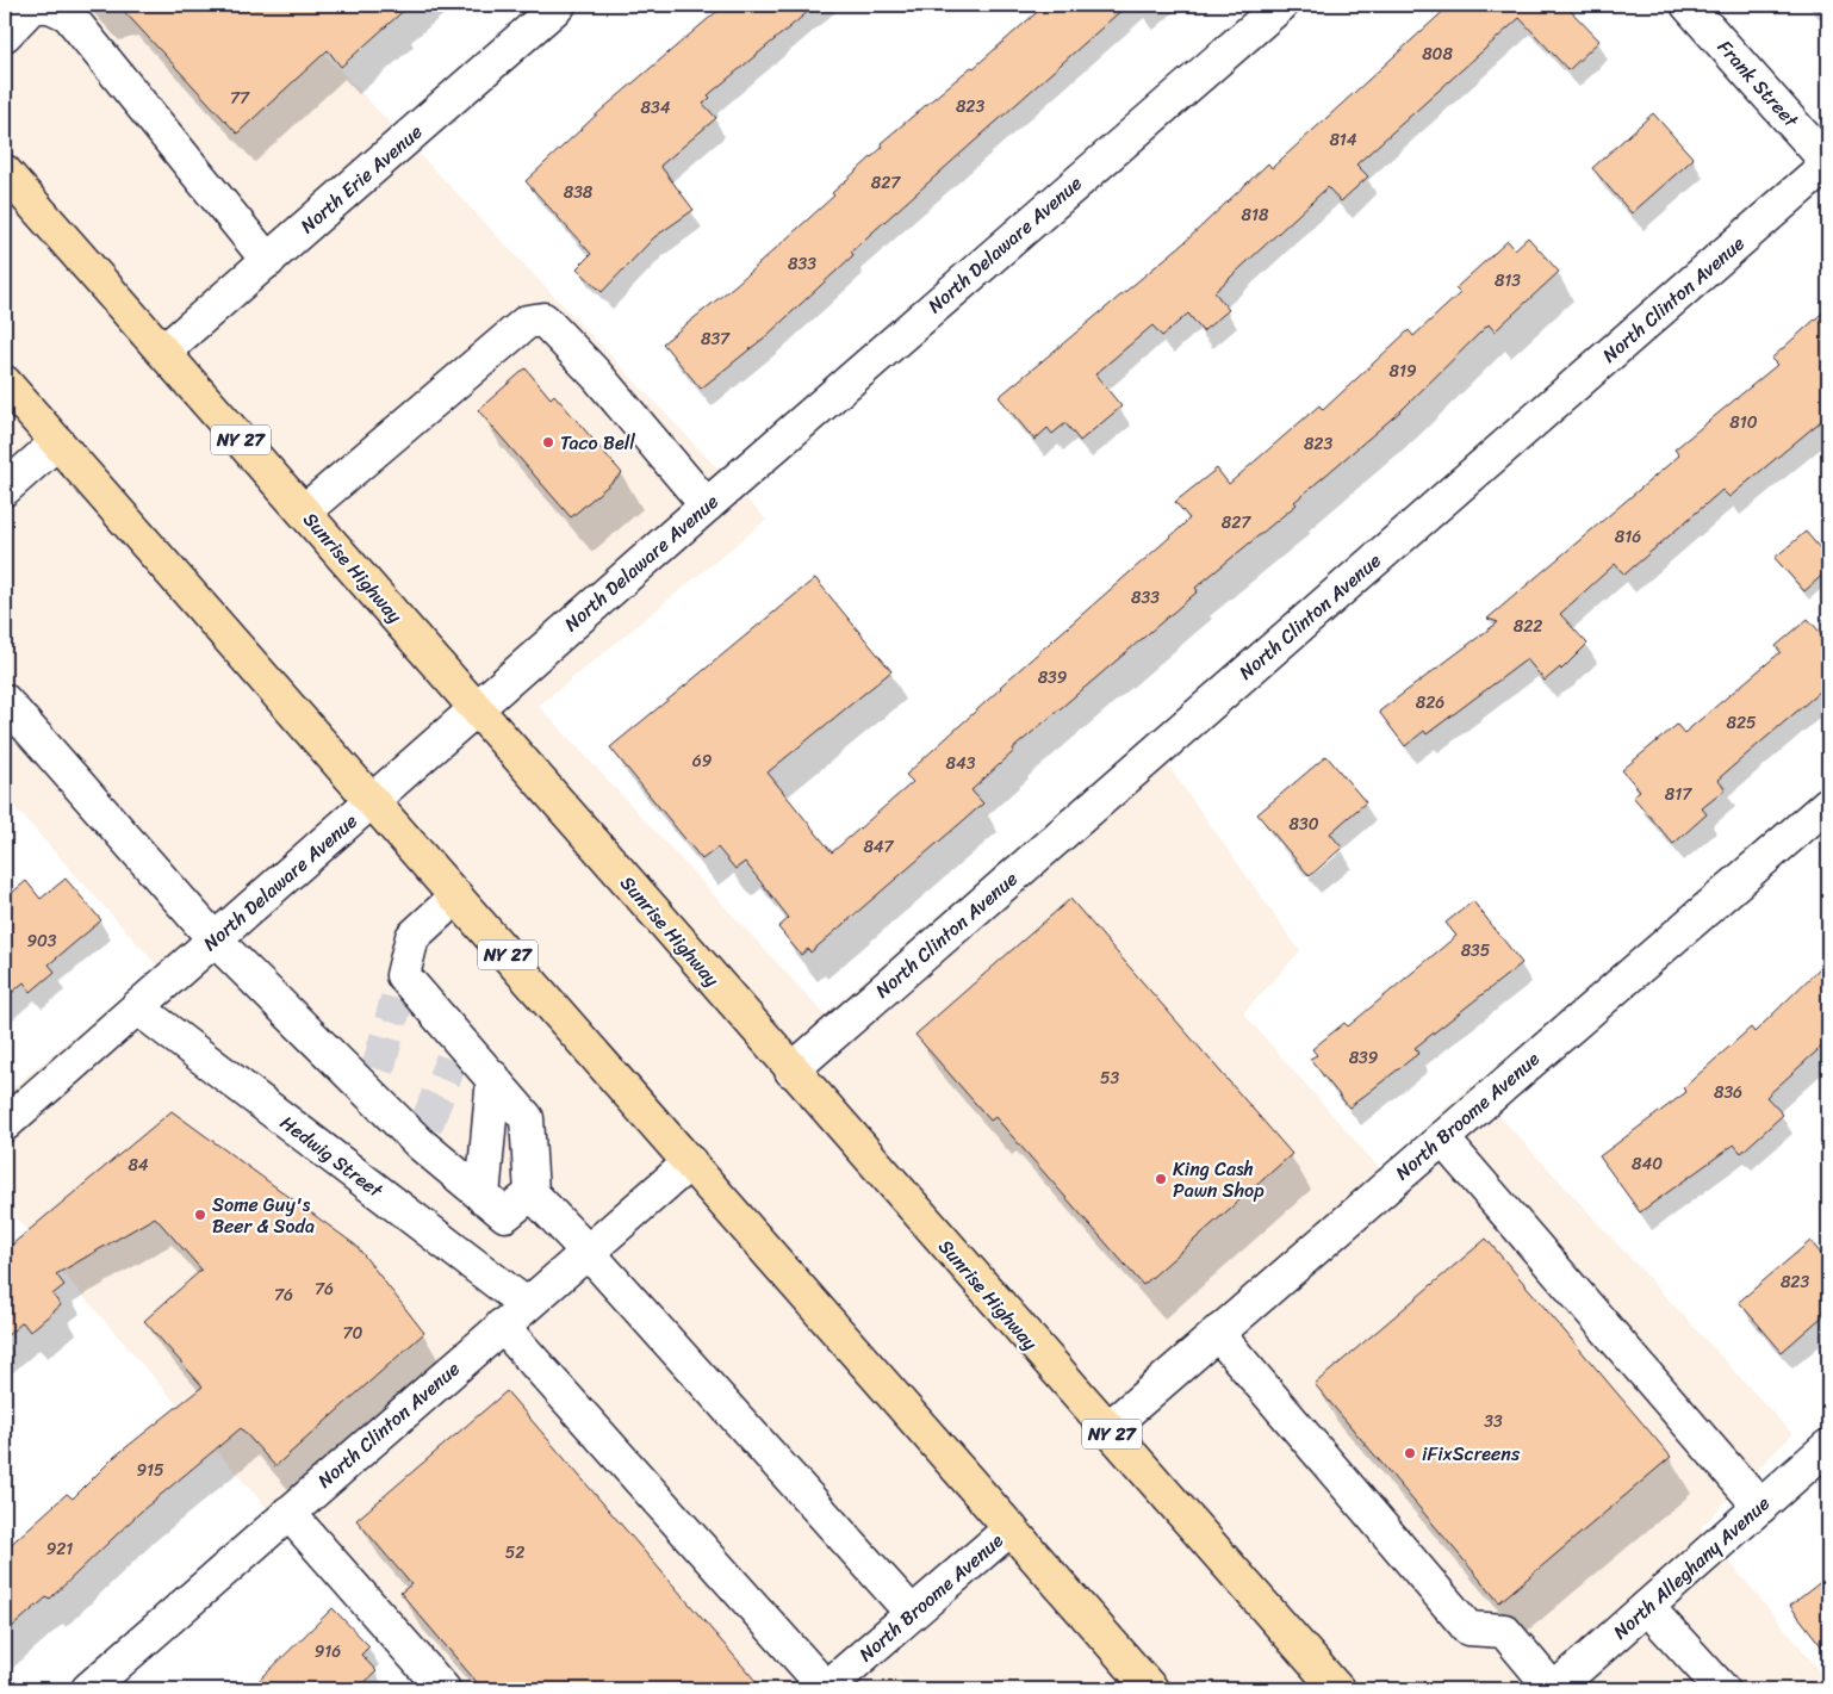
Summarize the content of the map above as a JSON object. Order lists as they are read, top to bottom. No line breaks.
{"streets":{"highway":["NY 27","Sunrise Highway"],"street":["Frank Street","North Erie Avenue","North Delaware Avenue","North Clinton Avenue","North Broome Avenue","Hedwig Street","North Alleghany Avenue"]},"crossings":[["Frank Street","North Clinton Avenue"],["North Erie Avenue","Sunrise Highway"],["North Delaware Avenue","NY 27"],["North Delaware Avenue","Sunrise Highway"],["North Delaware Avenue","Hedwig Street"],["North Clinton Avenue","NY 27"],["North Clinton Avenue","Sunrise Highway"],["North Clinton Avenue","Hedwig Street"],["NY 27","North Broome Avenue"],["Sunrise Highway","North Broome Avenue"]],"places":["Taco Bell","King Cash Pawn Shop","Some Guy's Beer & Soda","iFixScreens"],"house_numbers":["808","77","823","834","814","827","838","818","833","813","837","819","810","823","827","816","833","822","839","826","825","69","843","817","830","847","903","835","839","53","836","840","84","823","76","76","70","33","915","921","52","916"]}
